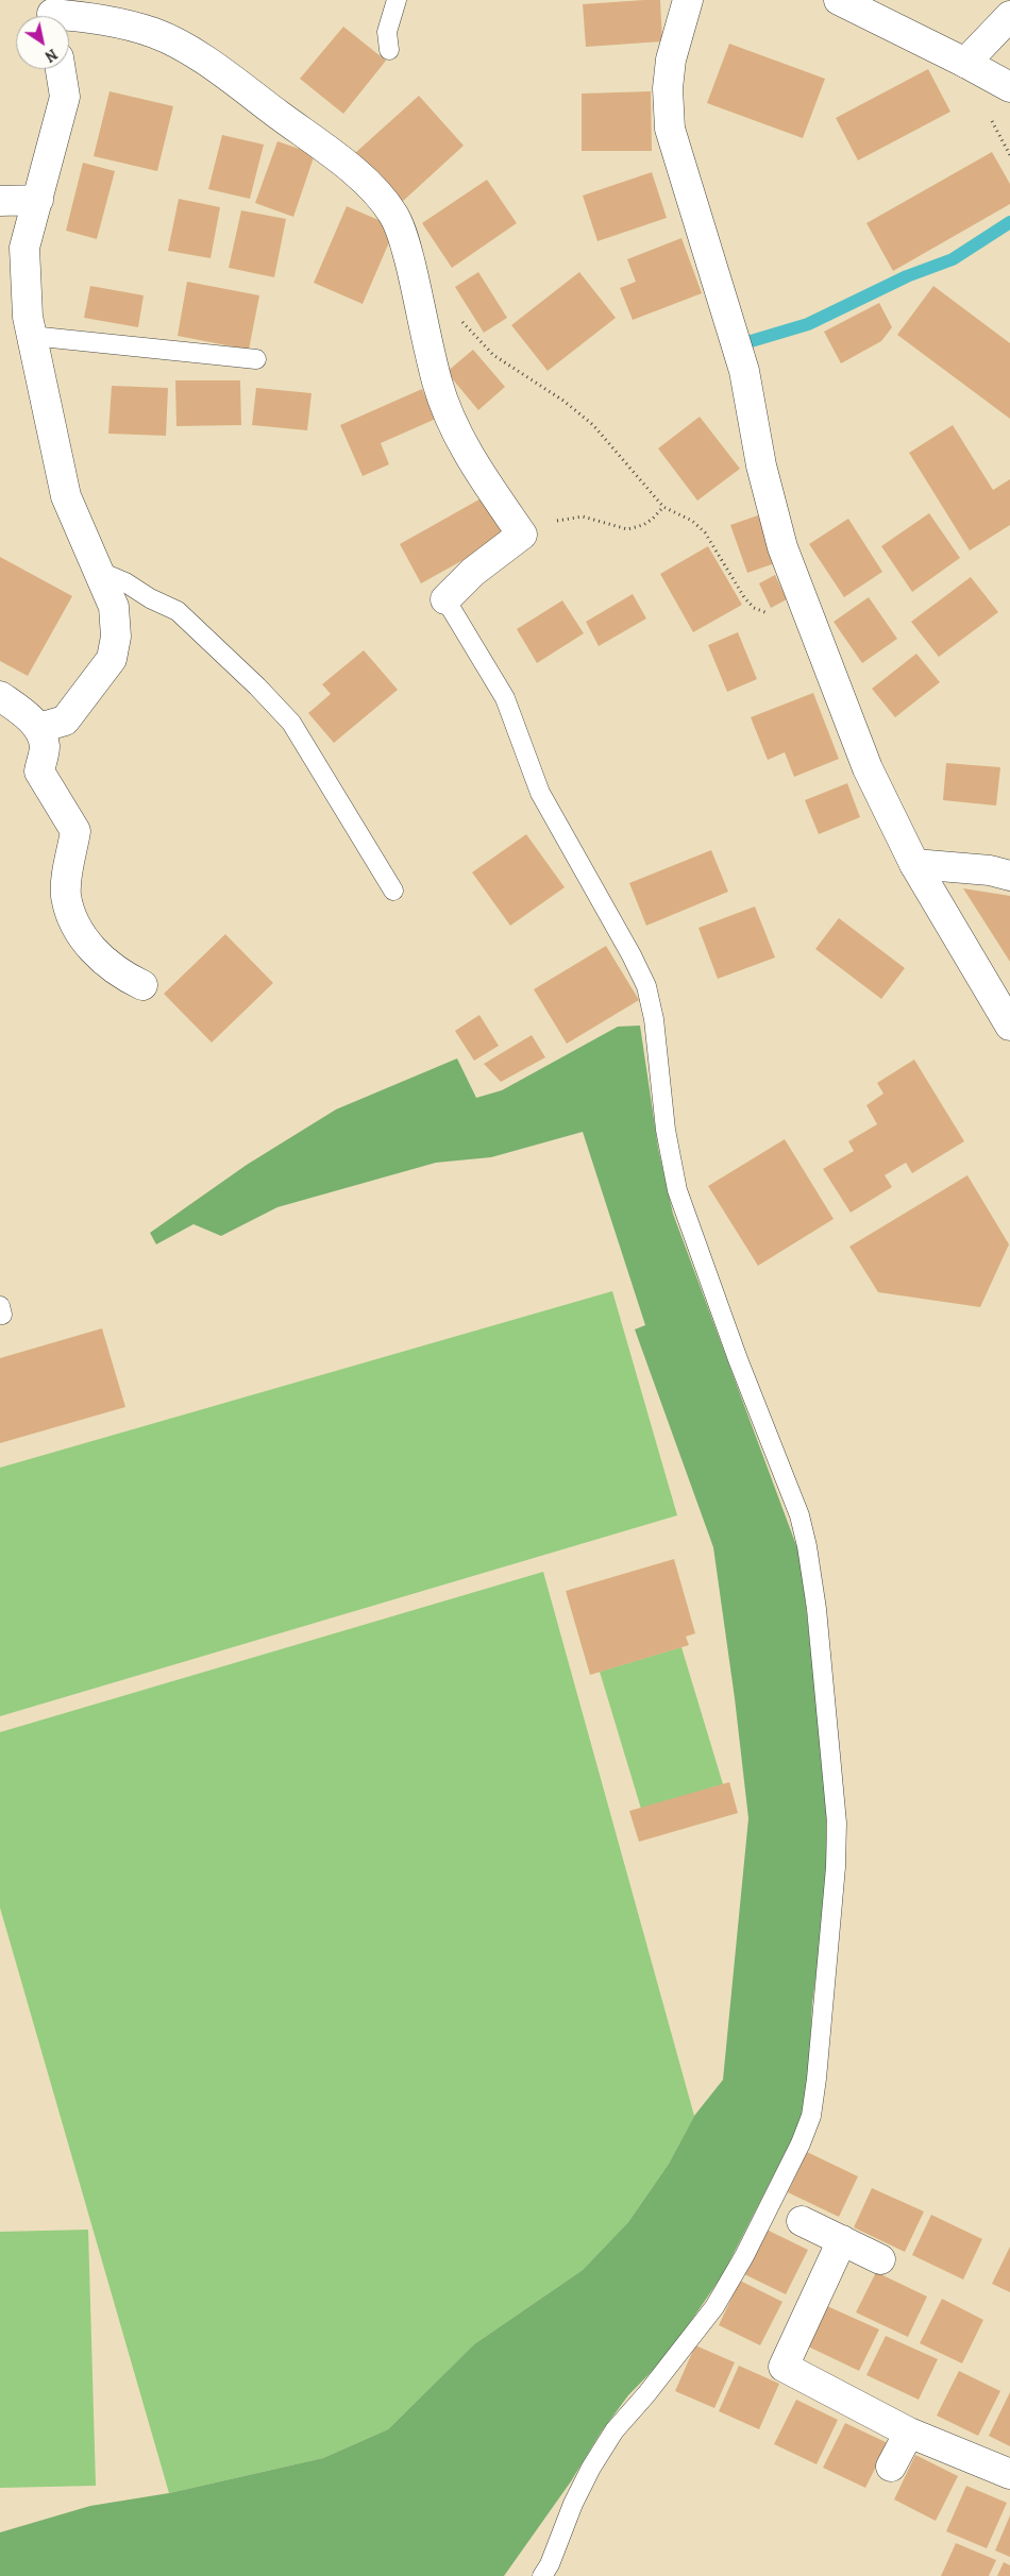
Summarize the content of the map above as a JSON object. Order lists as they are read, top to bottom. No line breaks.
{"north":"bottom right"}
